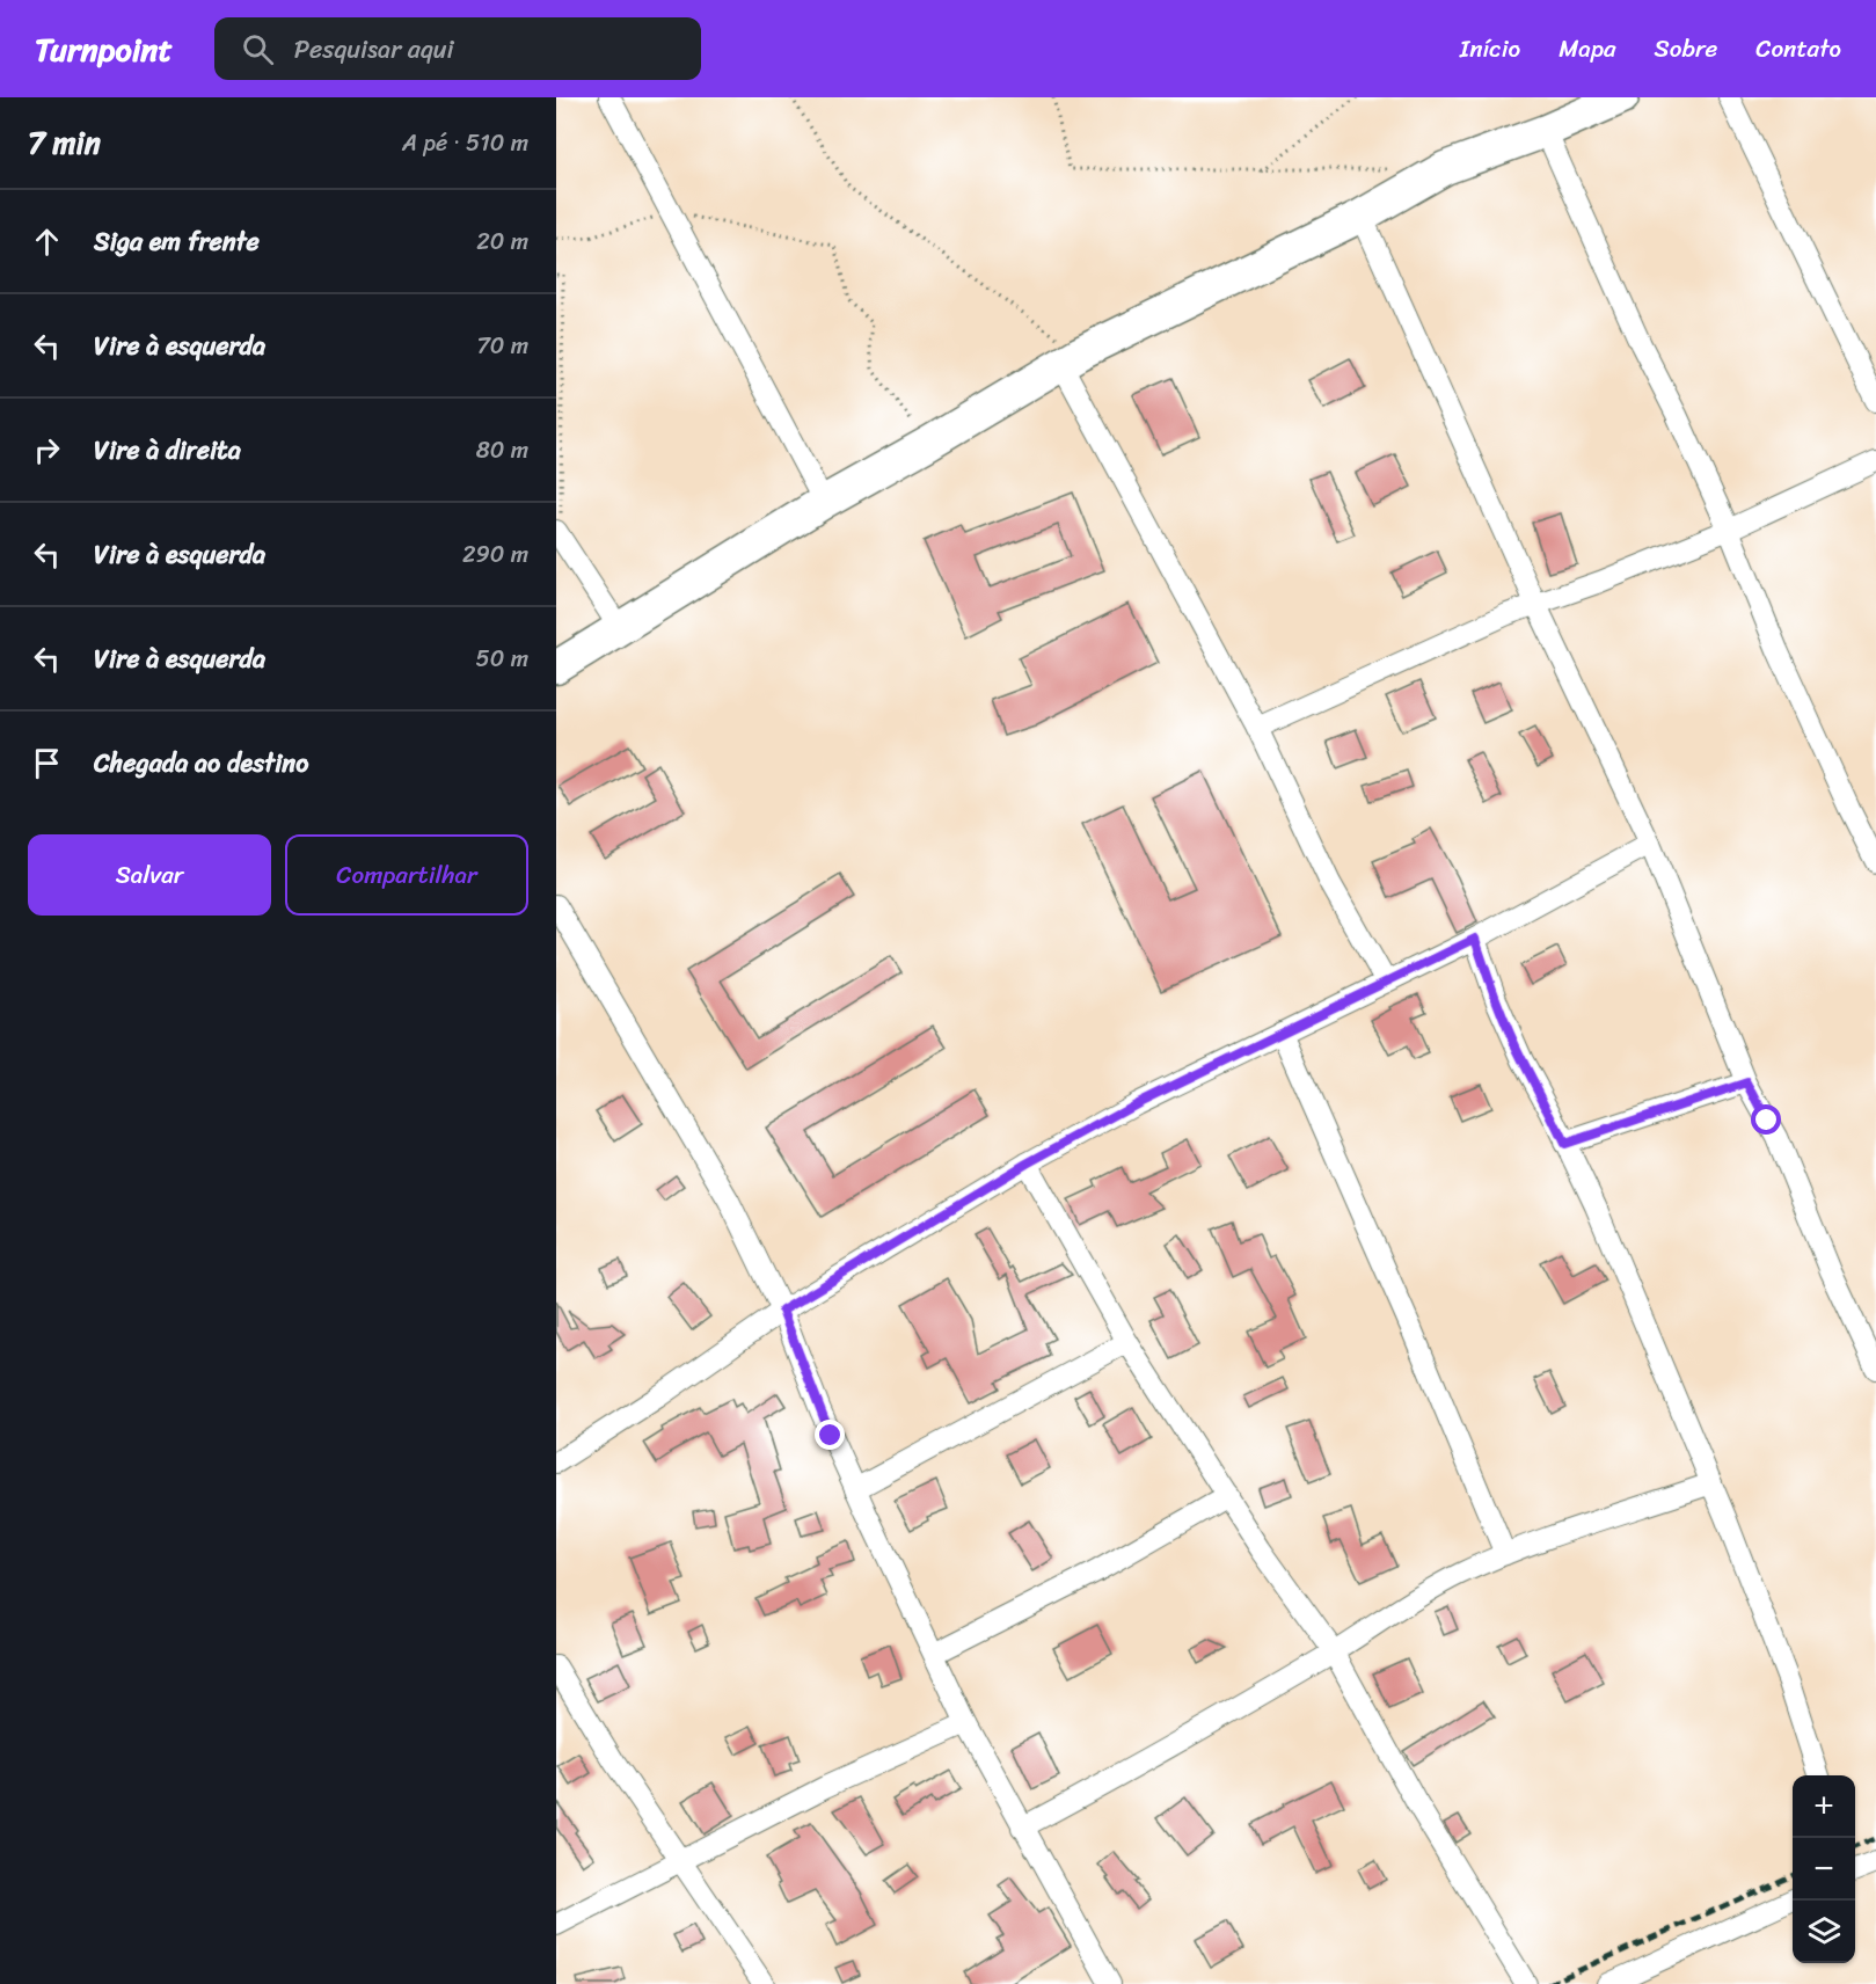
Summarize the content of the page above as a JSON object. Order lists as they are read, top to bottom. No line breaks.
{"page":{"header":"Turnpoint","search":"Pesquisar aqui","nav":["Início","Mapa","Sobre","Contato"],"heading":["7 min","A pé · 510 m"],"list":[["Siga em frente","20 m"],["Vire à esquerda","70 m"],["Vire à direita","80 m"],["Vire à esquerda","290 m"],["Vire à esquerda","50 m"],"Chegada ao destino"],"buttons":["Salvar","Compartilhar"],"map_buttons":["+","−"]}}
